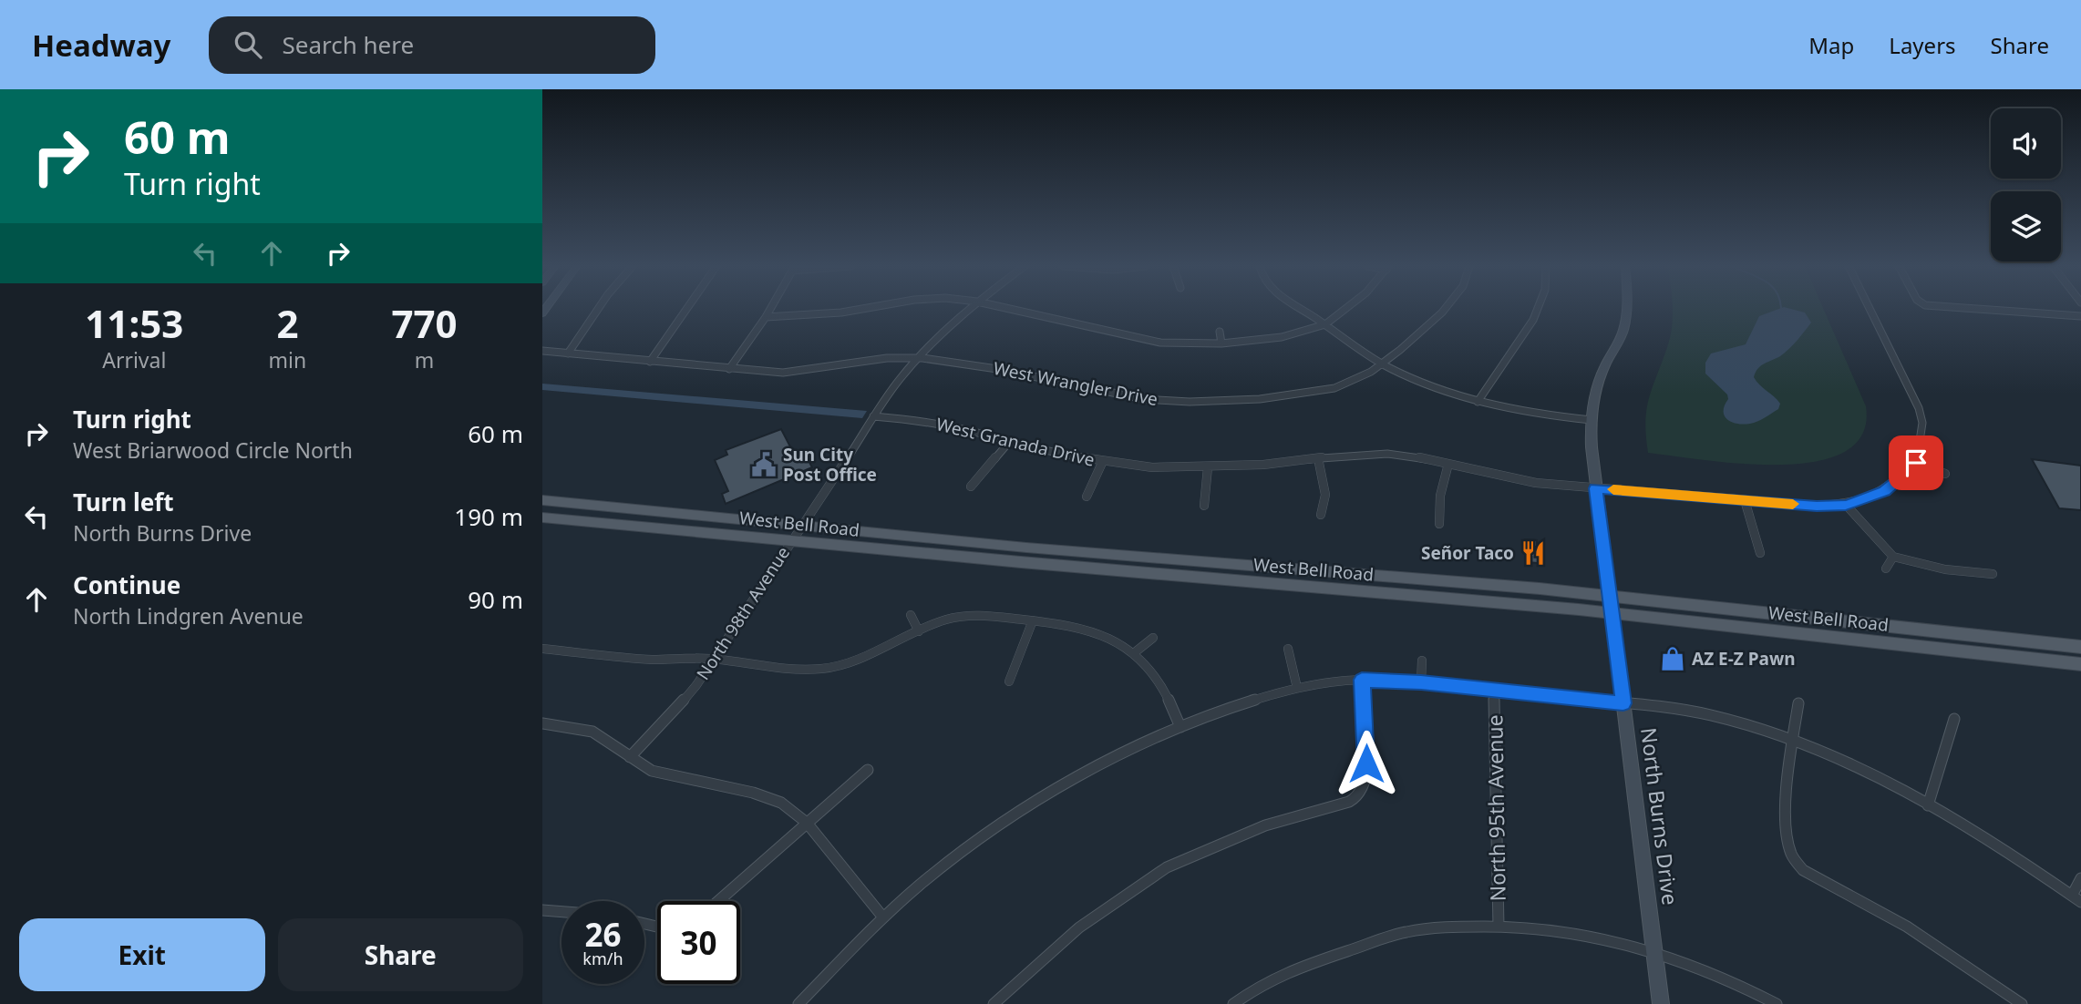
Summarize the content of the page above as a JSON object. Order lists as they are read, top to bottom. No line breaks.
{"streets":{"main road":["West Bell Road"],"street":["West Wrangler Drive","West Granada Drive","North 98th Avenue","North 95th Avenue","North Burns Drive"]},"crossings":[["West Wrangler Drive","North 98th Avenue"],["West Granada Drive","North 98th Avenue"],["West Granada Drive","North Burns Drive"],["West Bell Road","North 98th Avenue"],["West Bell Road","North Burns Drive"]],"places":{"public building":["Sun City Post Office"],"restaurant":["Señor Taco"],"shop":["AZ E-Z Pawn"]},"page":{"header":"Headway","search":"Search here","nav":["Map","Layers","Share"],"turn":["60 m","Turn right"],"eta":["11:53","Arrival","2","min","770","m"],"list":[{"name":"Turn right","note":"West Briarwood Circle North","value":"60 m"},{"name":"Turn left","note":"North Burns Drive","value":"190 m"},{"name":"Continue","note":"North Lindgren Avenue","value":"90 m"}],"speed":"26 km/h","limit":"30","buttons":["Exit","Share"]}}
